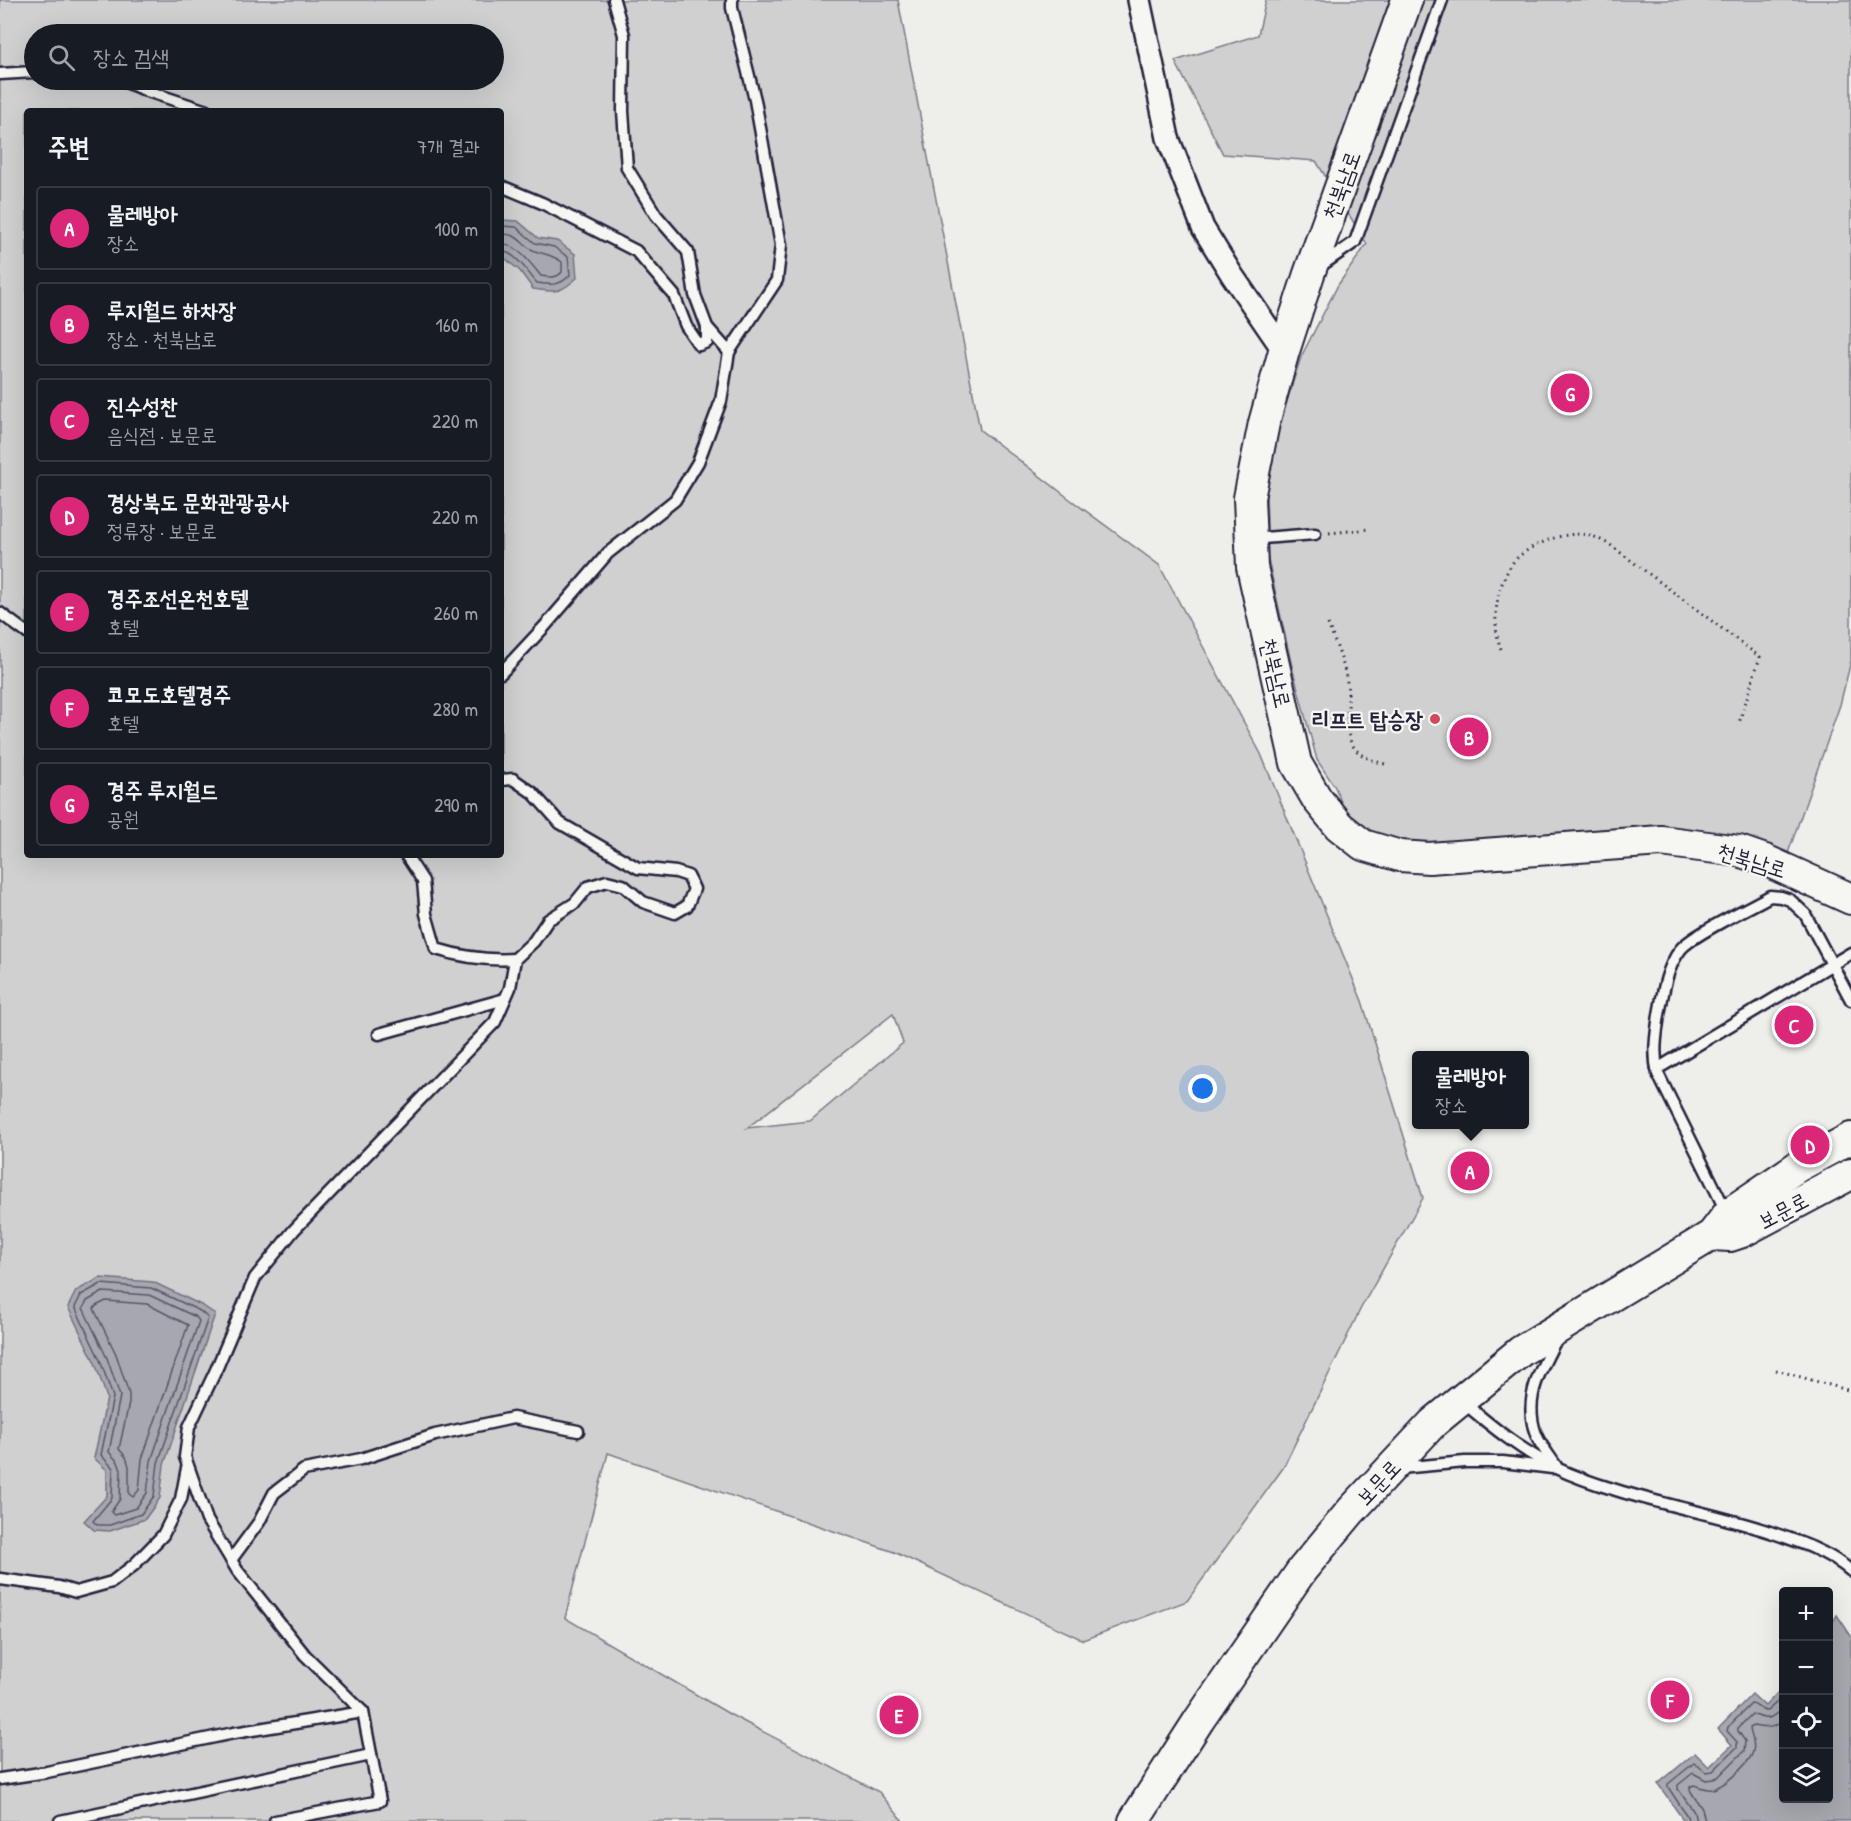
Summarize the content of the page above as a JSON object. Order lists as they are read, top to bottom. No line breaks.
{"streets":{"main road":["천북남로","보문로"]},"places":["리프트 탑승장"],"page":{"search":"장소 검색","heading":["주변","7개 결과"],"list":[{"mark":"A","name":"물레방아","note":"장소","value":"100 m"},{"mark":"B","name":"루지월드 하차장","note":"장소 · 천북남로","value":"160 m"},{"mark":"C","name":"진수성찬","note":"음식점 · 보문로","value":"220 m"},{"mark":"D","name":"경상북도 문화관광공사","note":"정류장 · 보문로","value":"220 m"},{"mark":"E","name":"경주조선온천호텔","note":"호텔","value":"260 m"},{"mark":"F","name":"코모도호텔경주","note":"호텔","value":"280 m"},{"mark":"G","name":"경주 루지월드","note":"공원","value":"290 m"}],"pins":["G","B","C","D","A","F","E"],"popup":["물레방아","장소"],"map_buttons":["+","−"]}}
